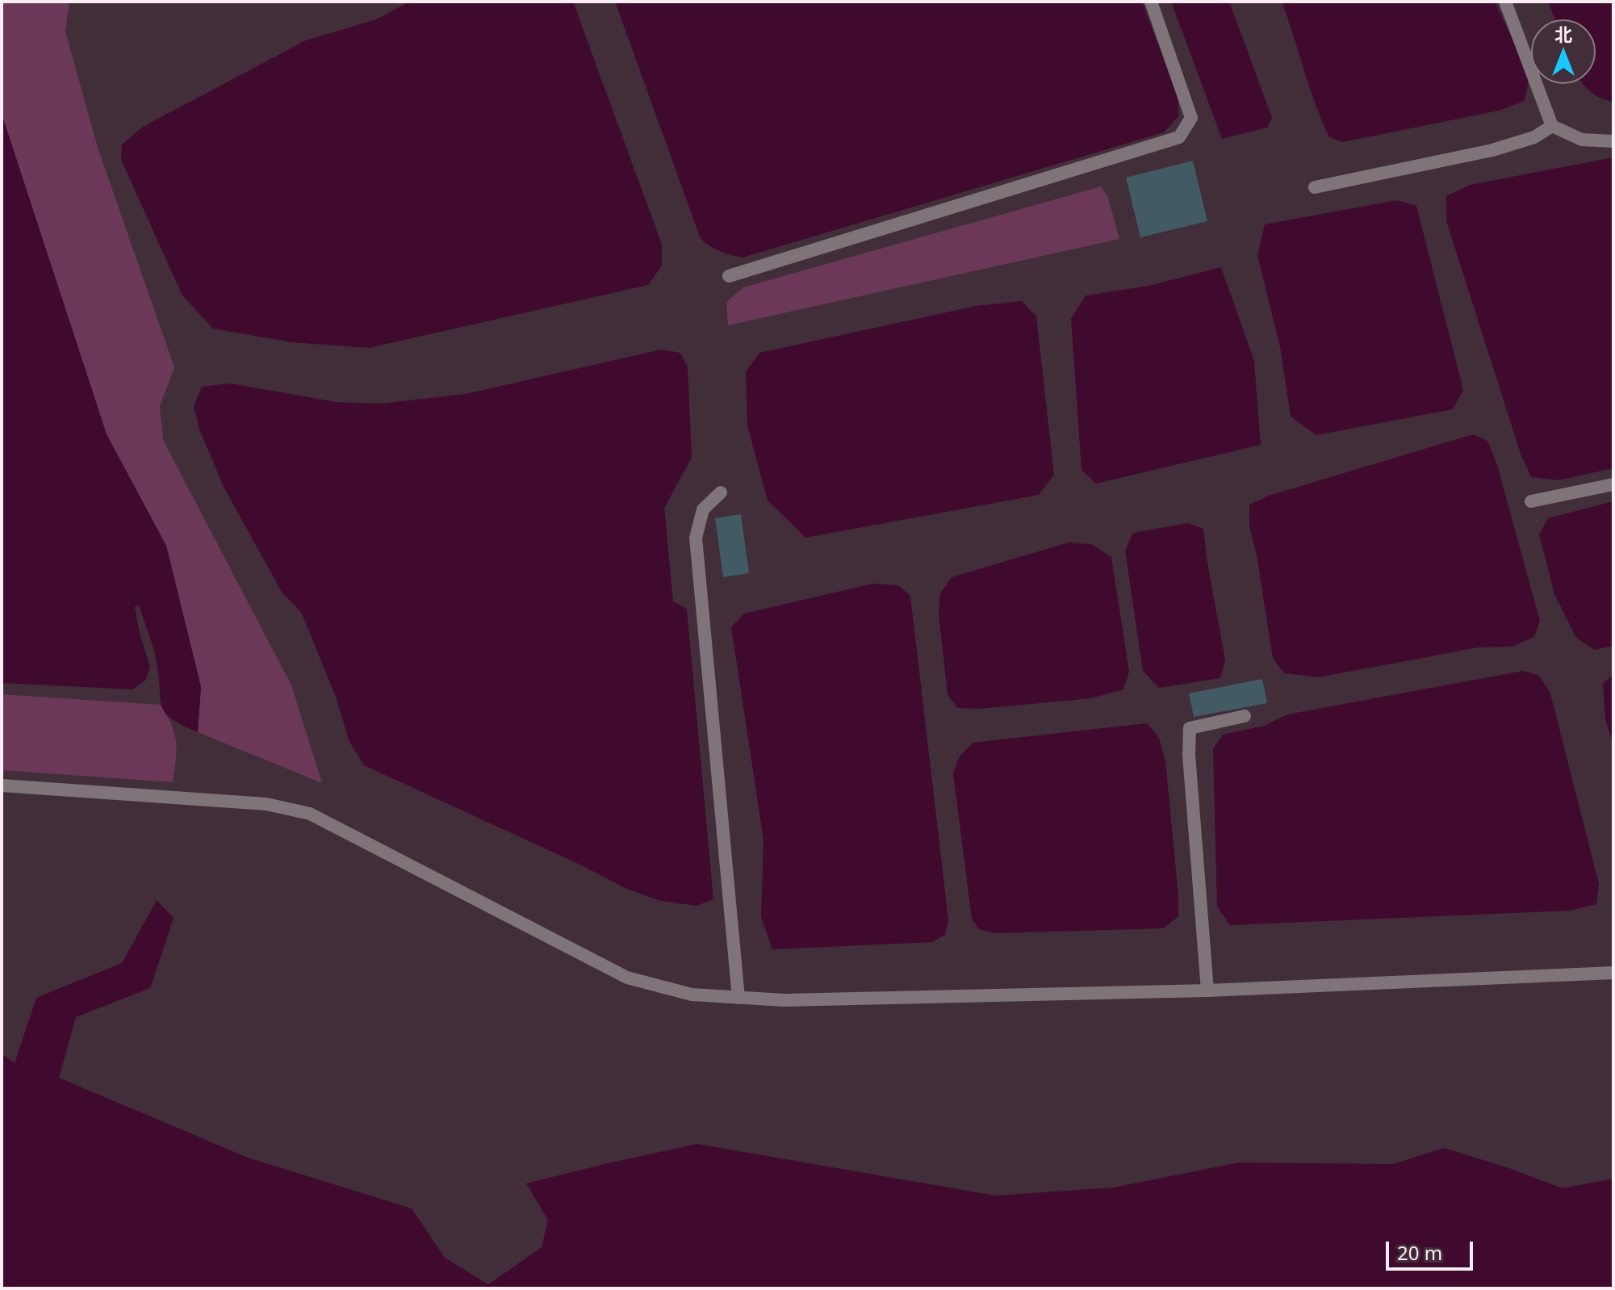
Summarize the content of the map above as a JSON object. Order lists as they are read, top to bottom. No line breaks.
{"scale_bar":"20 m","north":"top"}
